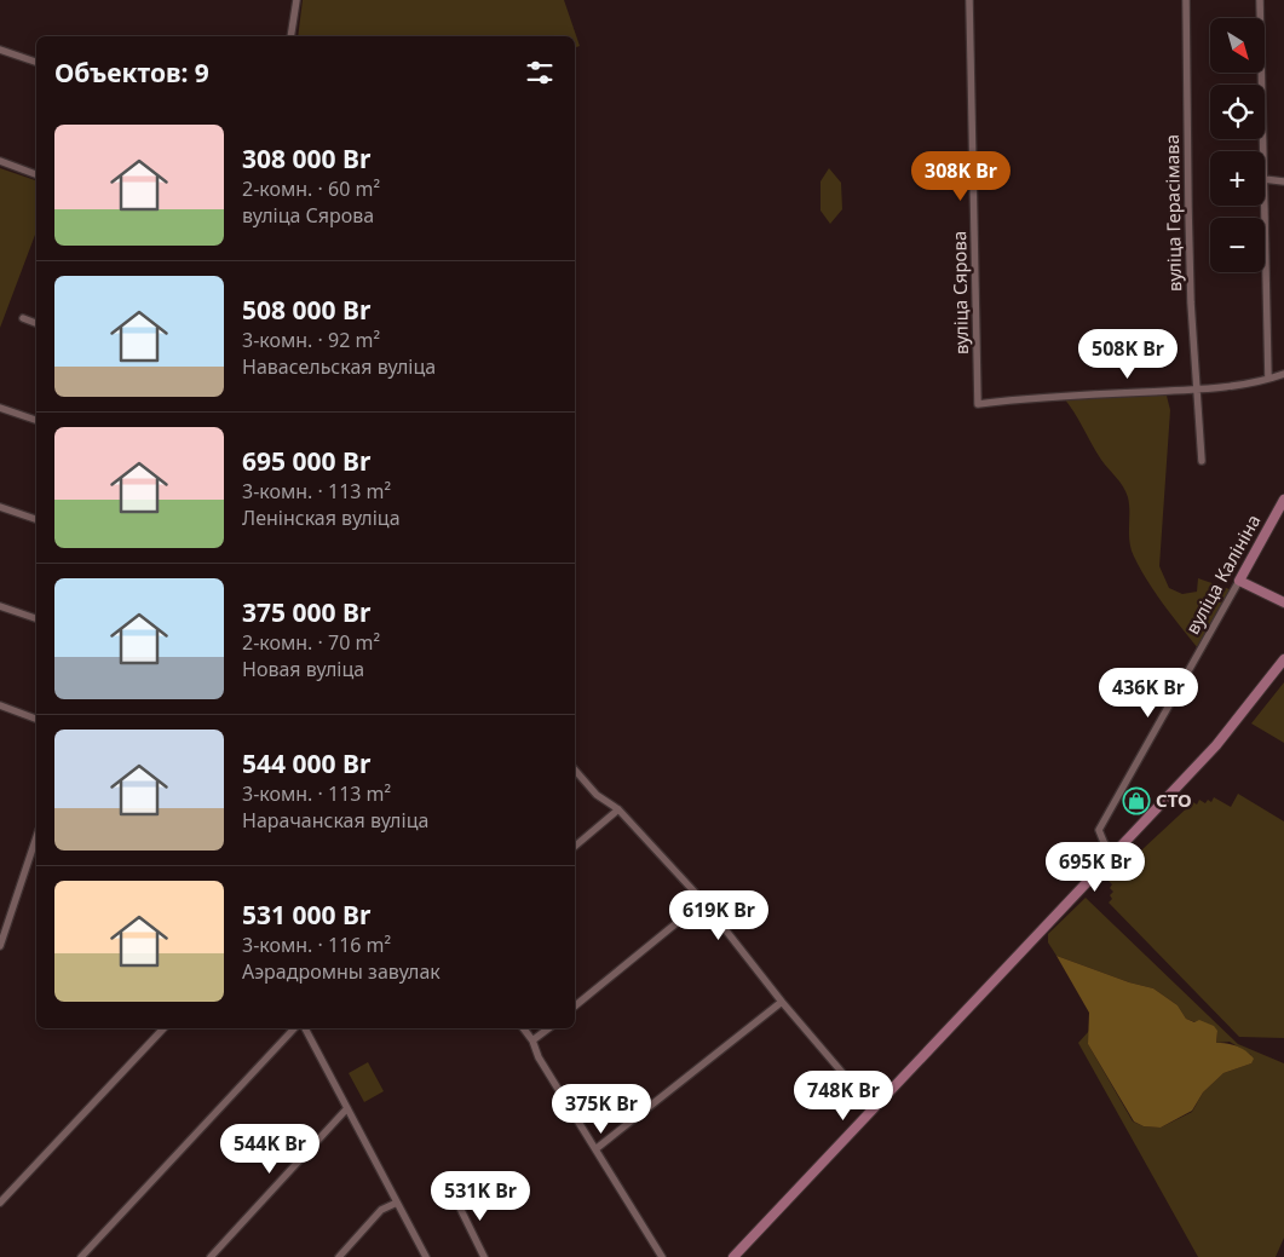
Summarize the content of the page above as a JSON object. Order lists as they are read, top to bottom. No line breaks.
{"streets":{"main road":["вуліца Калініна"],"street":["вуліца Герасімава","вуліца Сярова"]},"crossings":[["вуліца Герасімава","вуліца Сярова"]],"places":{"shop":["СТО"]},"north":"bottom right","page":{"map_buttons":["+","−"],"heading":"Объектов: 9","list":[{"name":"308 000 Br","note":"2-комн. · 60 m² · вуліца Сярова"},{"name":"508 000 Br","note":"3-комн. · 92 m² · Навасельская вуліца"},{"name":"695 000 Br","note":"3-комн. · 113 m² · Ленінская вуліца"},{"name":"375 000 Br","note":"2-комн. · 70 m² · Новая вуліца"},{"name":"544 000 Br","note":"3-комн. · 113 m² · Нарачанская вуліца"},{"name":"531 000 Br","note":"3-комн. · 116 m² · Аэрадромны завулак"}],"price":["308K Br","508K Br","436K Br","695K Br","619K Br","748K Br","375K Br","544K Br","531K Br"]}}
